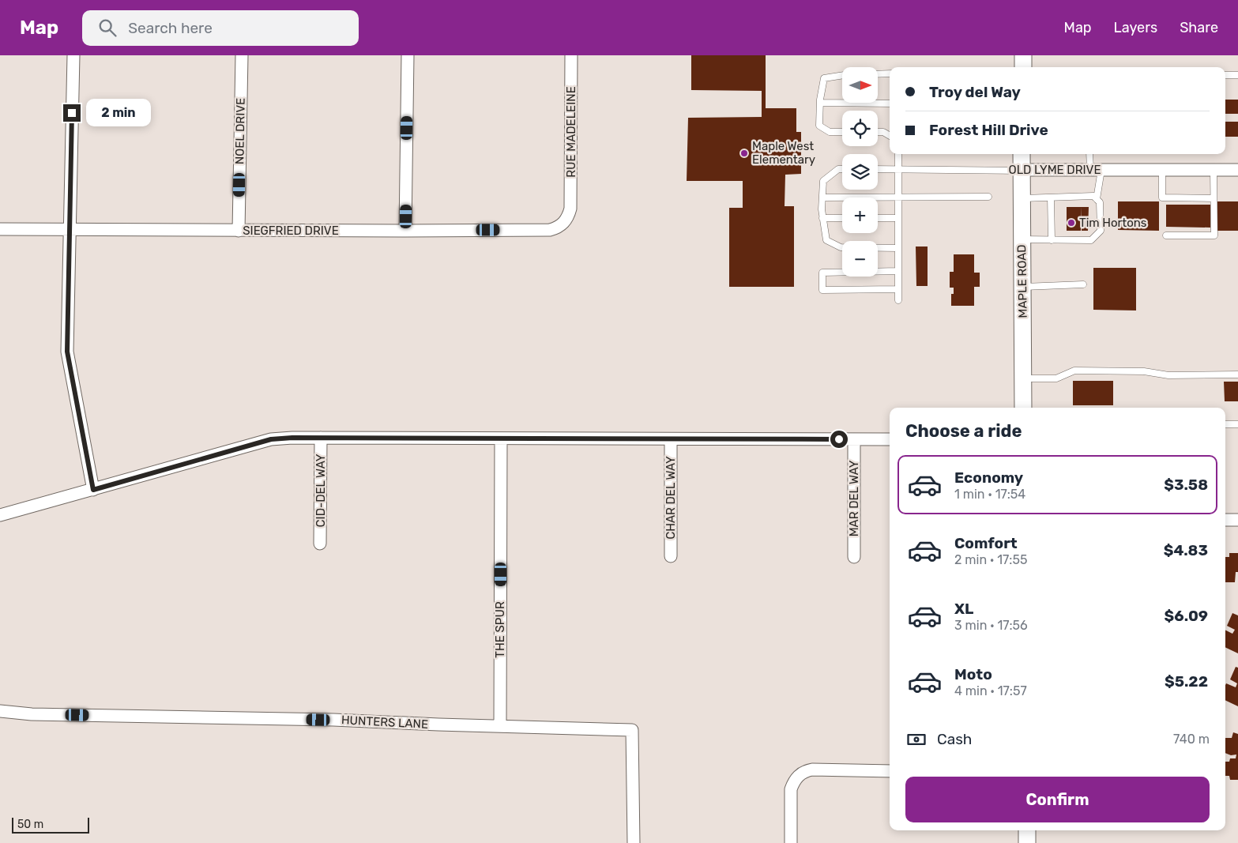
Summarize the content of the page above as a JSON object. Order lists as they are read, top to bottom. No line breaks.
{"streets":{"main road":["MAPLE ROAD"],"street":["NOEL DRIVE","RUE MADELEINE","OLD LYME DRIVE","SIEGFRIED DRIVE","CID-DEL WAY","CHAR DEL WAY","MAR DEL WAY","THE SPUR","HUNTERS LANE"]},"crossings":[["NOEL DRIVE","SIEGFRIED DRIVE"],["RUE MADELEINE","SIEGFRIED DRIVE"],["OLD LYME DRIVE","MAPLE ROAD"],["THE SPUR","HUNTERS LANE"]],"places":["Maple West Elementary","Tim Hortons"],"scale_bar":"50 m","north":"right","page":{"header":"Map","search":"Search here","nav":["Map","Layers","Share"],"map_buttons":["+","−"],"banner":["Troy del Way","Forest Hill Drive"],"bubble":"2 min","heading":"Choose a ride","list":[{"name":"Economy","note":"1 min · 17:54","value":"$3.58"},{"name":"Comfort","note":"2 min · 17:55","value":"$4.83"},{"name":"XL","note":"3 min · 17:56","value":"$6.09"},{"name":"Moto","note":"4 min · 17:57","value":"$5.22"}],"pay":["Cash","740 m"],"buttons":"Confirm","scale":"50 m"}}
